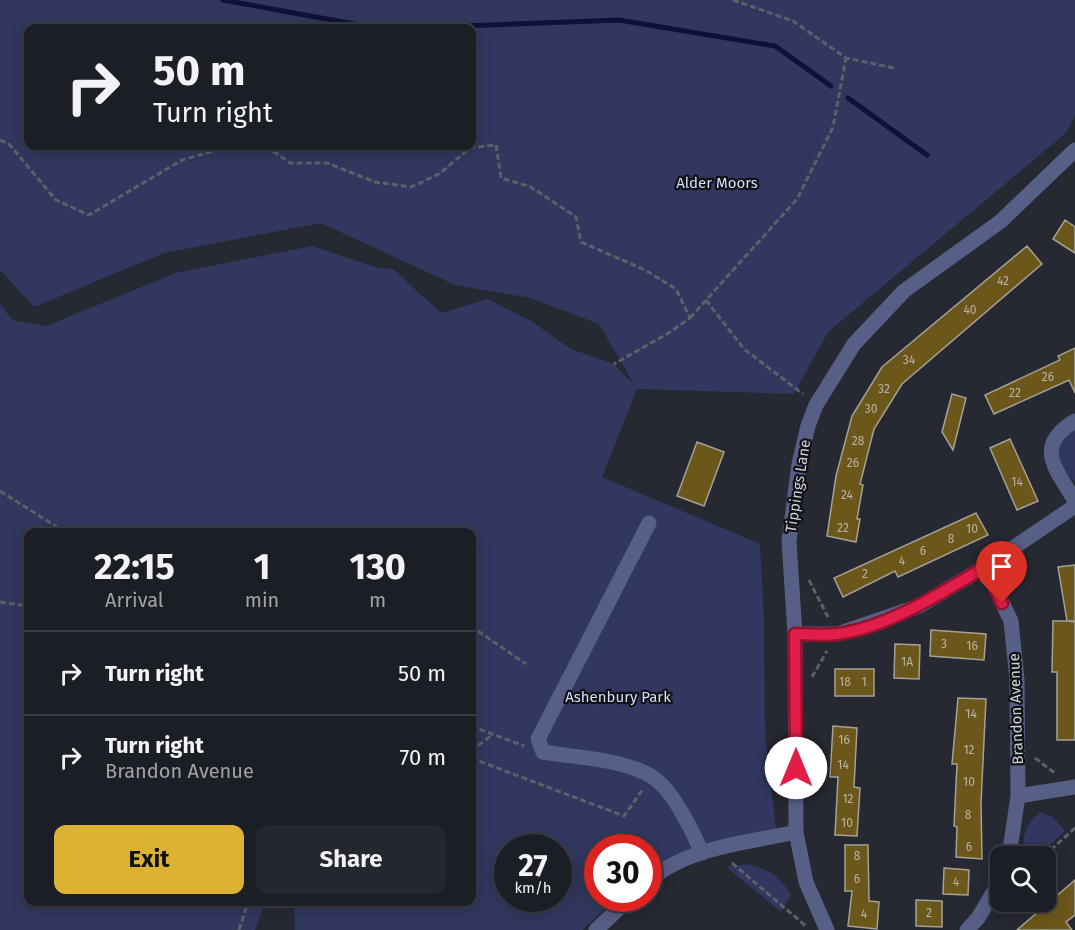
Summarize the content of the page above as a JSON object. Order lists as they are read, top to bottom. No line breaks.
{"streets":{"street":["Tippings Lane","Brandon Avenue"]},"parks":["Alder Moors","Ashenbury Park"],"house_numbers":["42","40","34","26","32","22","30","28","26","14","24","22","10","8","6","4","2","3","16","1A","18","1","14","16","12","14","10","12","8","10","6","8","6","4","2","4"],"page":{"turn":["50 m","Turn right"],"eta":["22:15","Arrival","1","min","130","m"],"list":[{"name":"Turn right","value":"50 m"},{"name":"Turn right","note":"Brandon Avenue","value":"70 m"}],"buttons":["Exit","Share"],"speed":"27 km/h","limit":"30"}}
